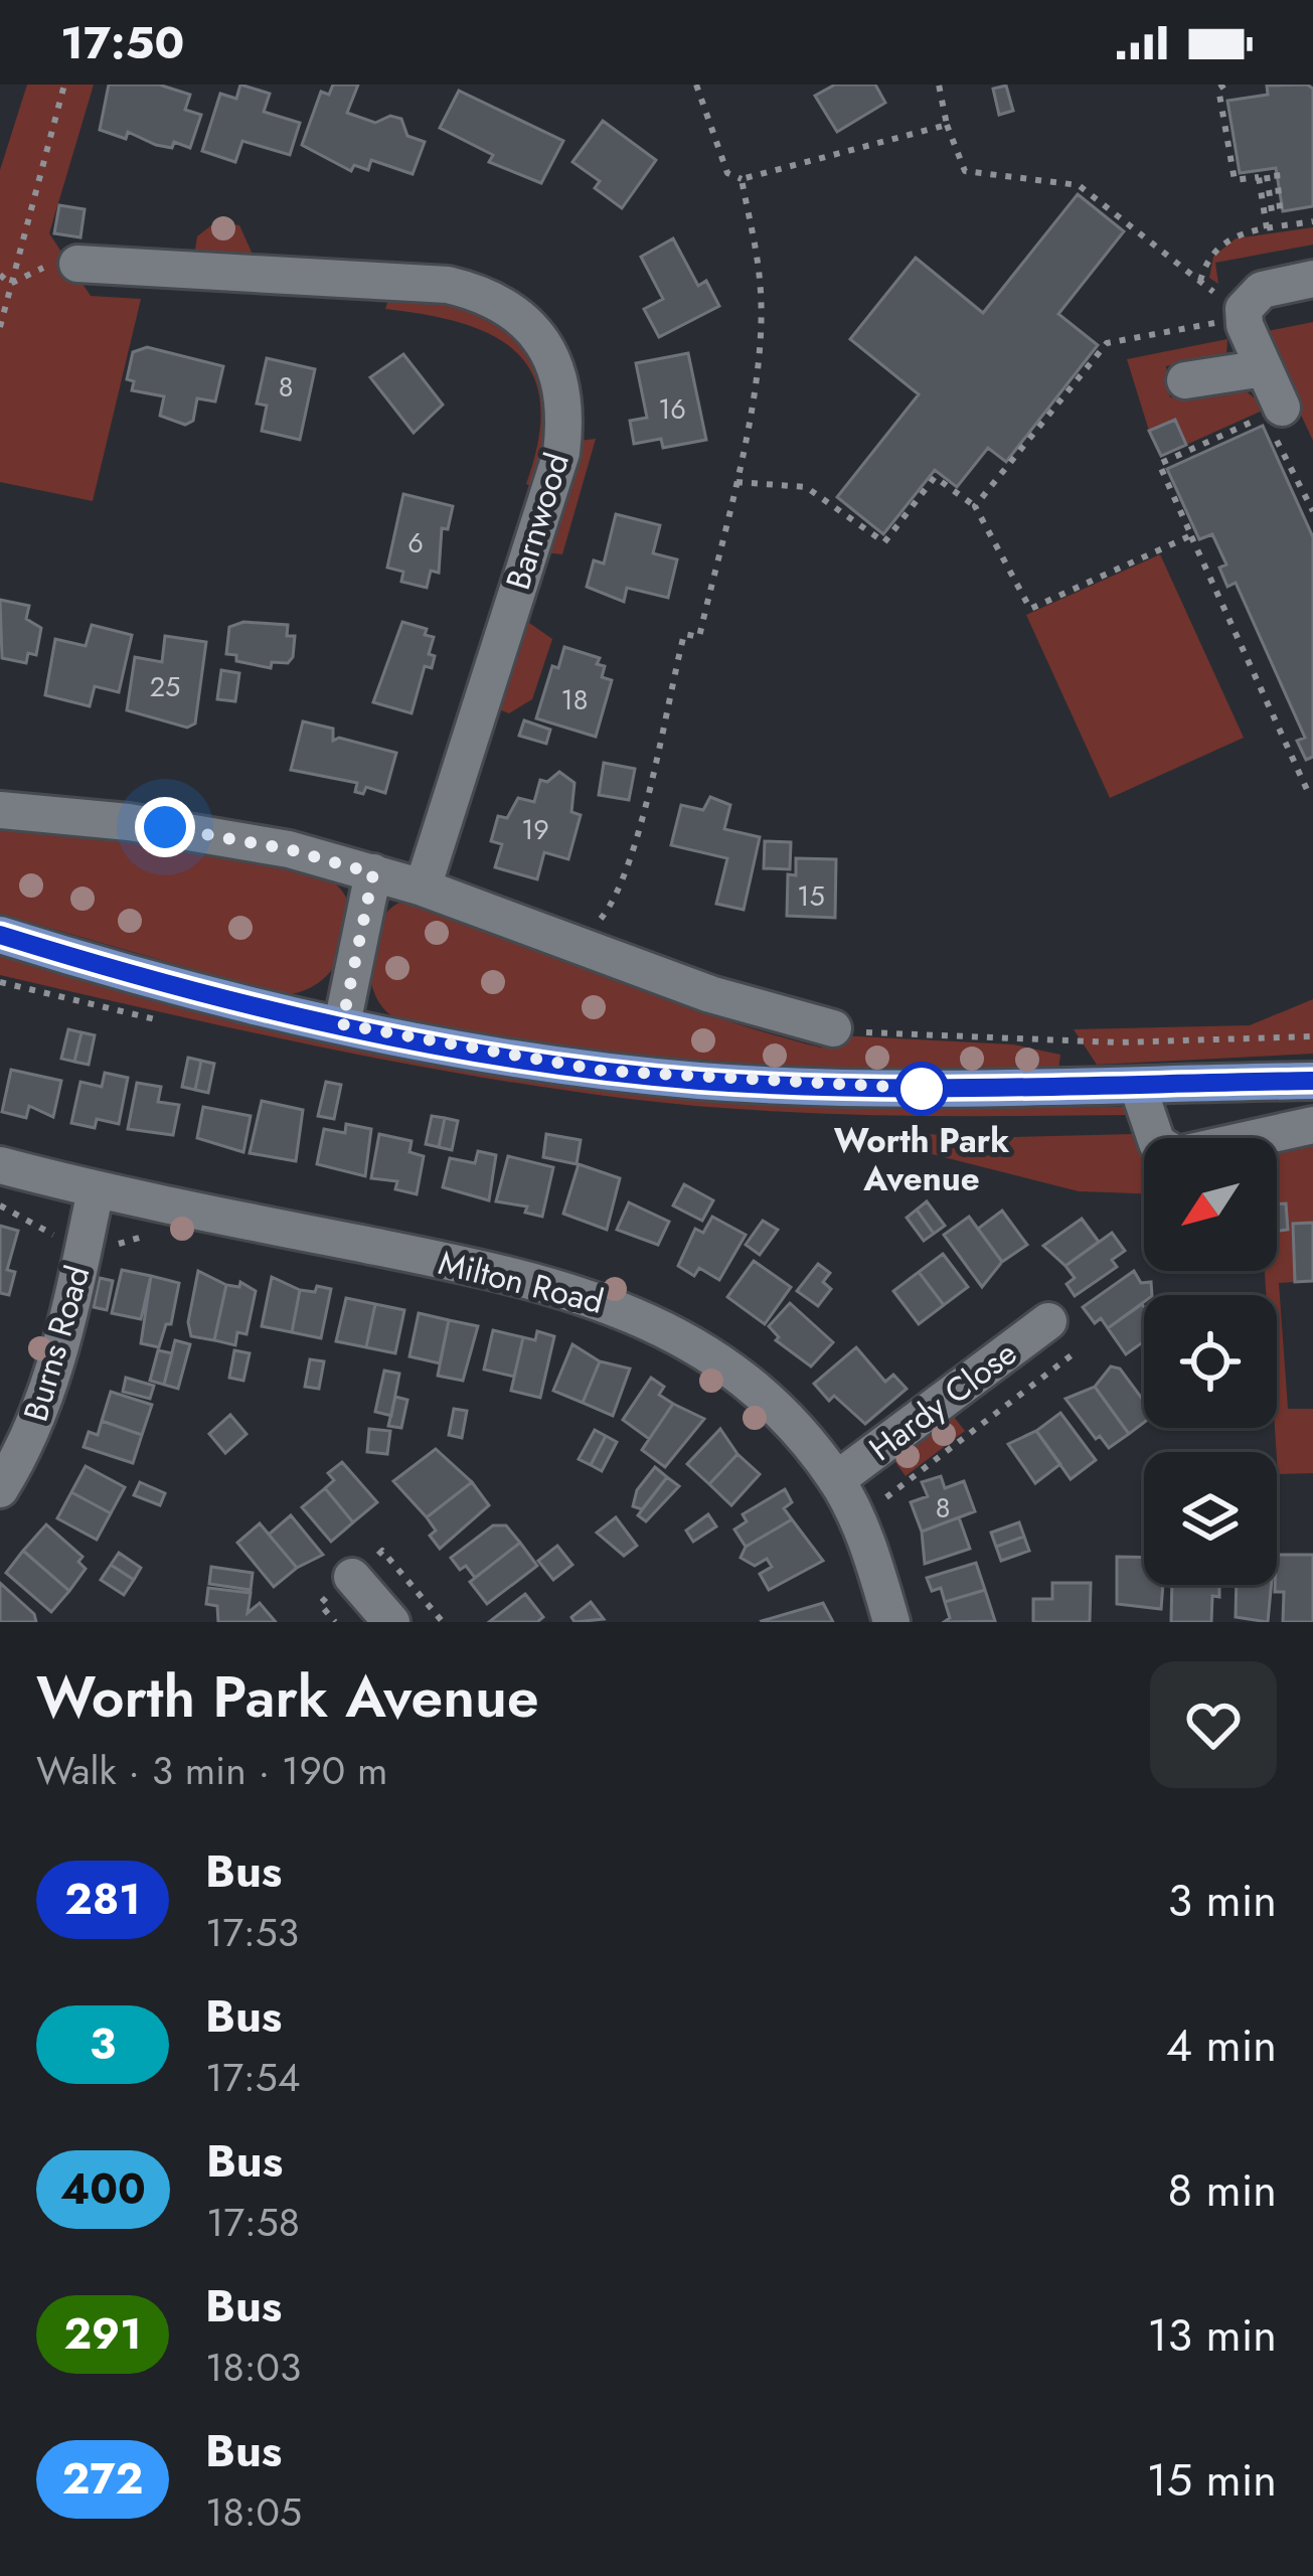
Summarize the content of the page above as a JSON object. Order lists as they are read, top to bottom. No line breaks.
{"streets":{"street":["Barnwood","Milton Road","Burns Road","Hardy Close"]},"crossings":[["Milton Road","Burns Road"],["Milton Road","Hardy Close"]],"places":["Worth Park Avenue"],"lines":["bus line 281"],"house_numbers":["8","16","6","25","18","19","15","8"],"north":"bottom left","page":{"status":"17:50","heading":["Worth Park Avenue","Walk · 3 min · 190 m"],"list":[{"mark":"281","name":"Bus","note":"17:53","value":"3 min"},{"mark":"3","name":"Bus","note":"17:54","value":"4 min"},{"mark":"400","name":"Bus","note":"17:58","value":"8 min"},{"mark":"291","name":"Bus","note":"18:03","value":"13 min"},{"mark":"272","name":"Bus","note":"18:05","value":"15 min"}]}}
